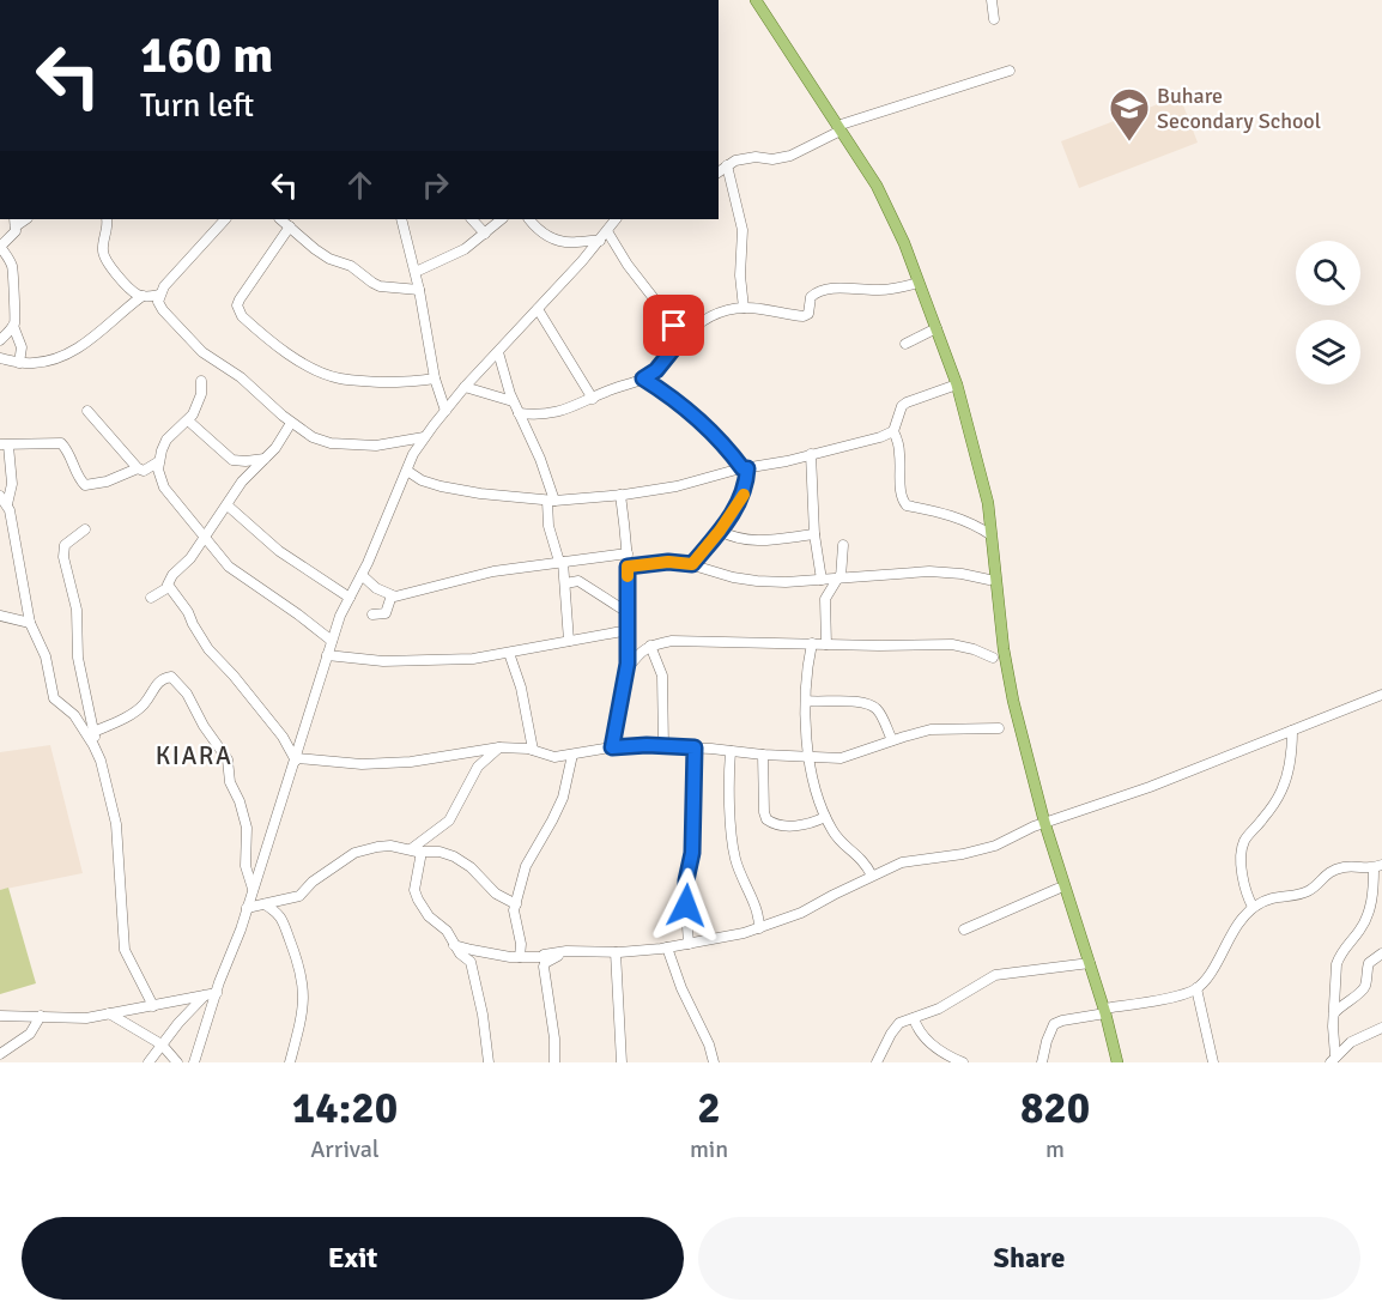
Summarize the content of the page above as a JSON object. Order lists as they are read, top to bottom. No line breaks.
{"districts":["KIARA"],"places":{"school or university":["Buhare Secondary School"]},"page":{"turn":["160 m","Turn left"],"eta":["14:20","Arrival","2","min","820","m"],"buttons":["Exit","Share"]}}
